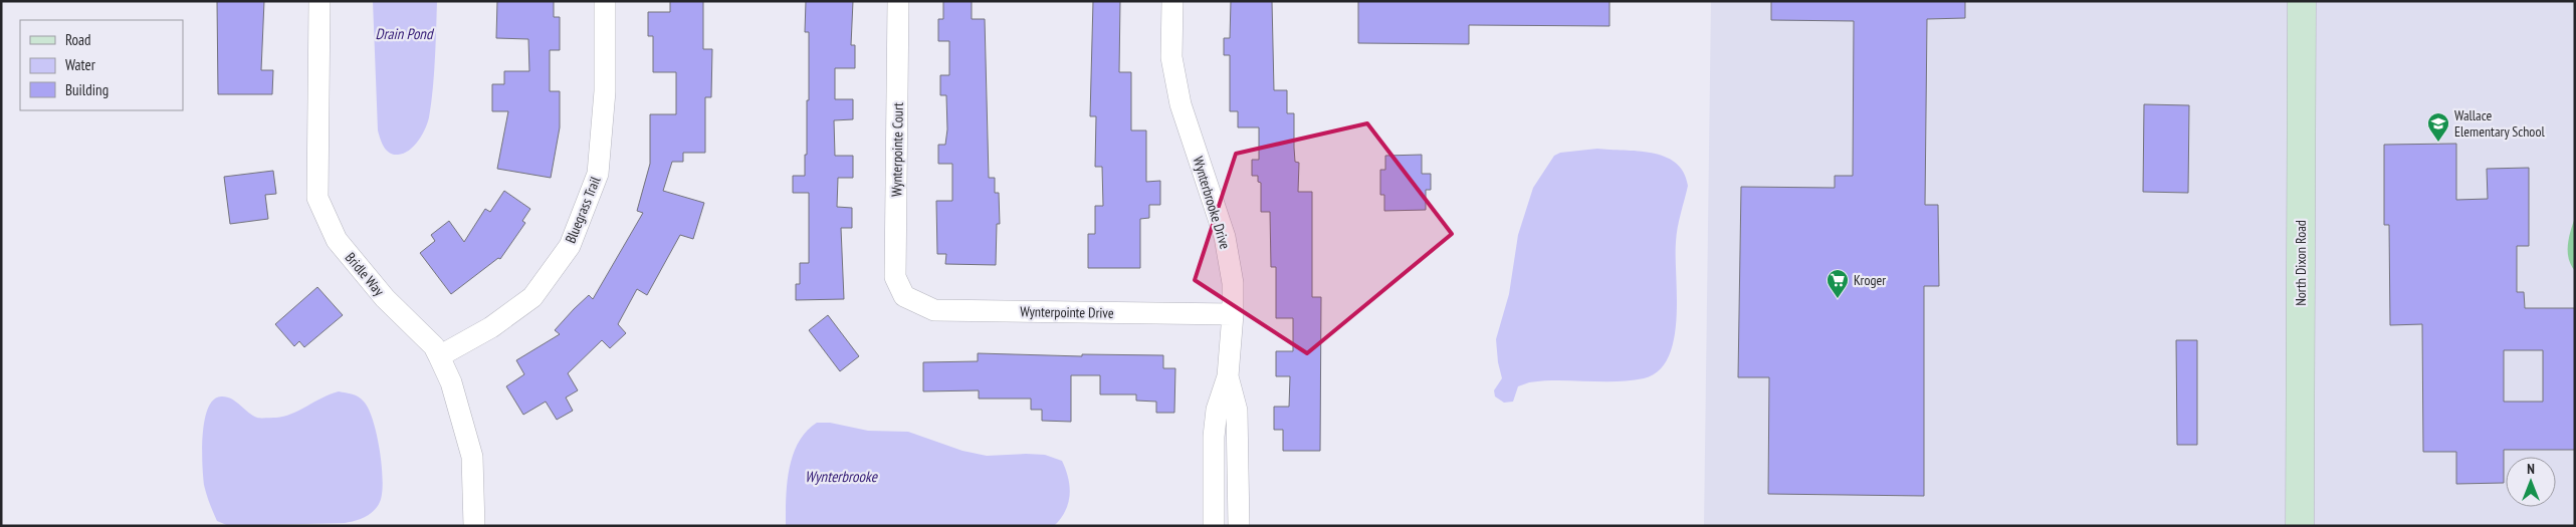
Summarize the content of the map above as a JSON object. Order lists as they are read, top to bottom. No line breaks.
{"streets":{"main road":["North Dixon Road"],"street":["Wynterpointe Court","Wynterbrooke Drive","Bluegrass Trail","Bridle Way","Wynterpointe Drive"]},"crossings":[["Wynterpointe Court","Wynterpointe Drive"],["Wynterbrooke Drive","Wynterpointe Drive"],["Bluegrass Trail","Bridle Way"]],"water":["Drain Pond","Wynterbrooke"],"places":{"school or university":["Wallace Elementary School"],"supermarket":["Kroger"]},"legend":["Road","Water","Building"],"north":"top"}
